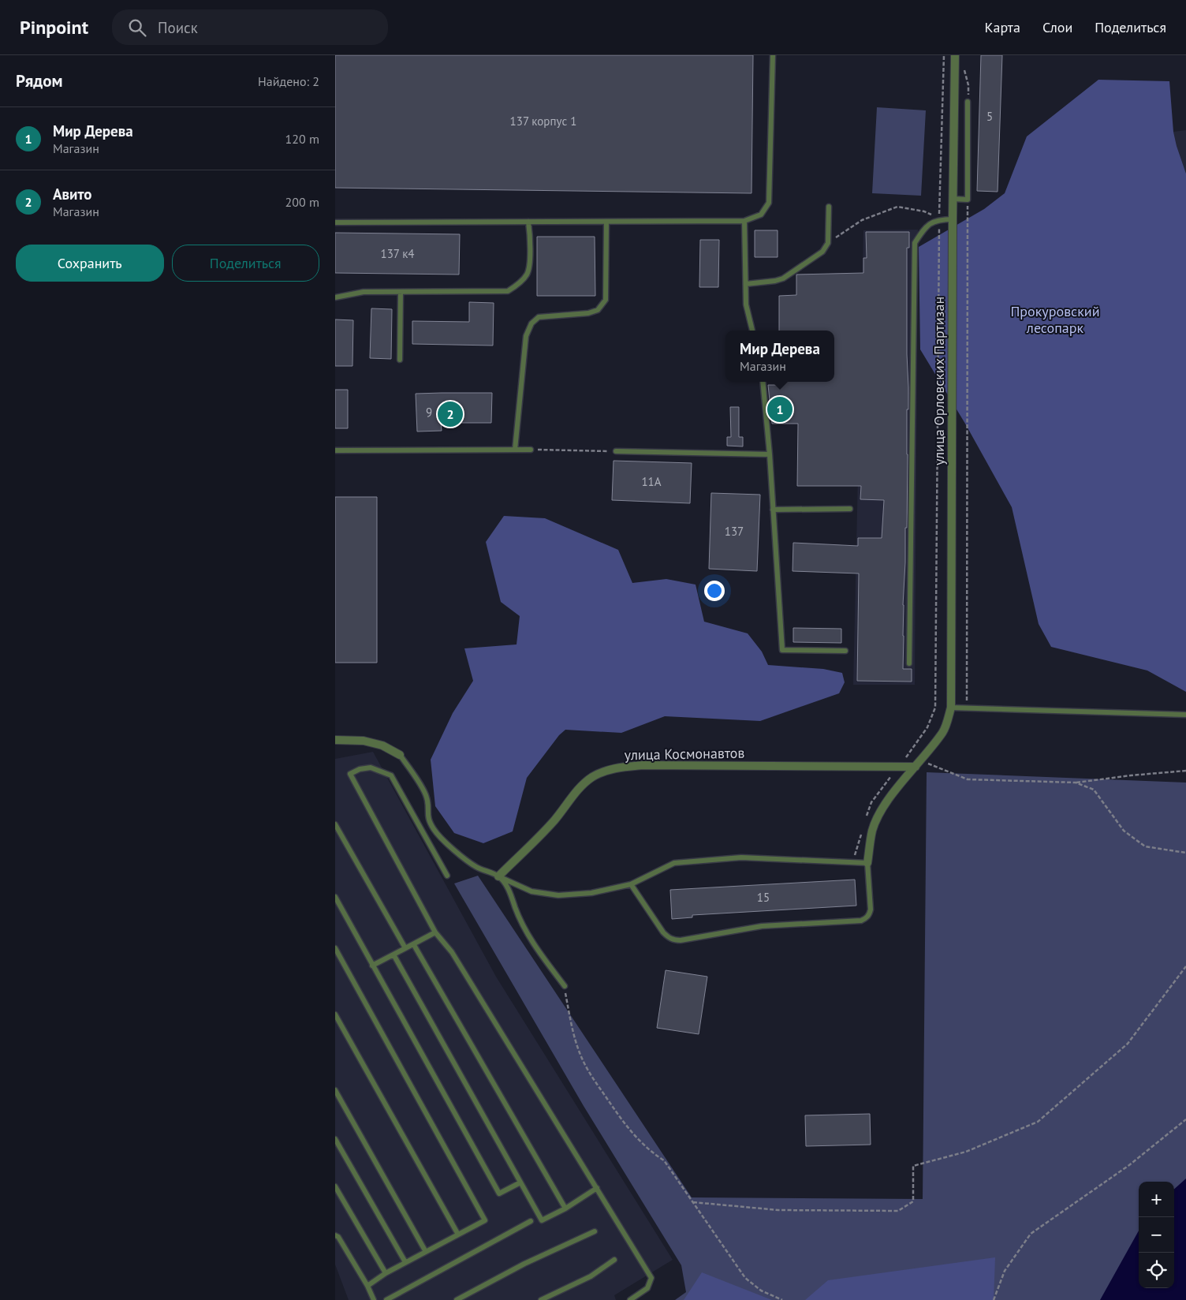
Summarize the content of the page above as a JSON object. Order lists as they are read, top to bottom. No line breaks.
{"streets":{"street":["улица Орловских Партизан","улица Космонавтов"]},"crossings":[["улица Орловских Партизан","улица Космонавтов"]],"parks":["Прокуровский лесопарк"],"house_numbers":["5","137 корпус 1","137 к4","9","11А","137","15"],"page":{"header":"Pinpoint","search":"Поиск","nav":["Карта","Слои","Поделиться"],"heading":["Рядом","Найдено: 2"],"list":[{"mark":"1","name":"Мир Дерева","note":"Магазин","value":"120 m"},{"mark":"2","name":"Авито","note":"Магазин","value":"200 m"}],"buttons":["Сохранить","Поделиться"],"popup":["Мир Дерева","Магазин"],"pins":["1","2"],"map_buttons":["+","−"]}}
